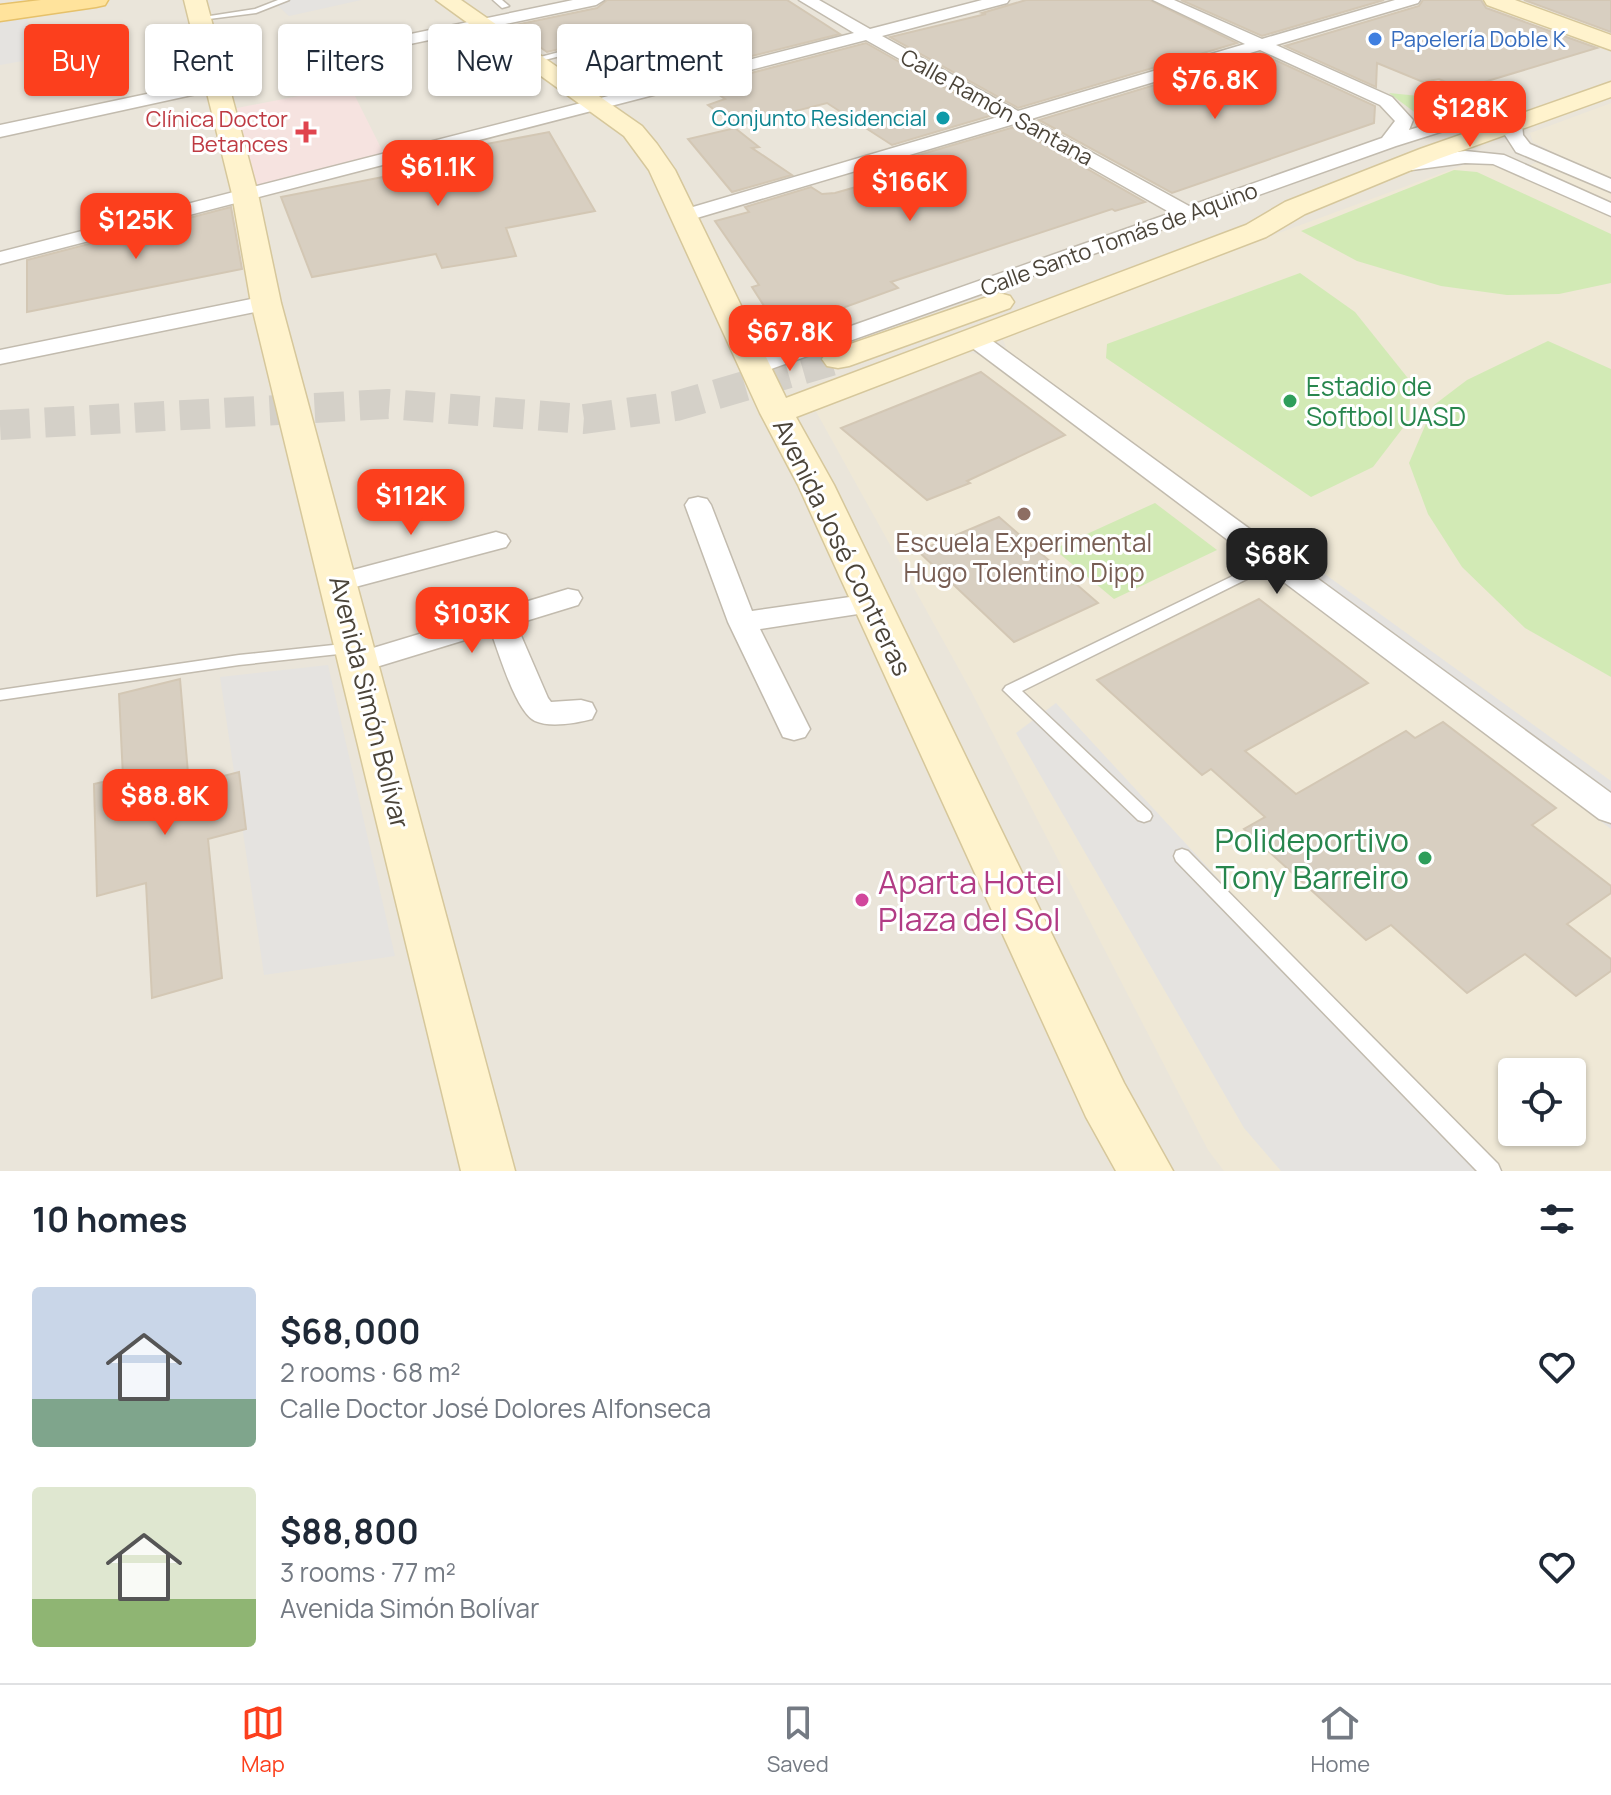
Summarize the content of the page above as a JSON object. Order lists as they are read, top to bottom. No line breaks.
{"streets":{"main road":["Calle Santo Tomás de Aquino","Avenida José Contreras","Avenida Simón Bolívar"],"street":["Calle Ramón Santana"]},"crossings":[["Calle Ramón Santana","Calle Santo Tomás de Aquino"],["Calle Santo Tomás de Aquino","Avenida José Contreras"]],"places":{"other":["Papelería Doble K","Conjunto Residencial","Estadio de Softbol UASD","Escuela Experimental Hugo Tolentino Dipp","Polideportivo Tony Barreiro","Aparta Hotel Plaza del Sol"],"health":["Clínica Doctor Betances"]},"page":{"chip":["Buy","Rent","Filters","New","Apartment"],"price":["$76.8K","$128K","$61.1K","$166K","$125K","$67.8K","$112K","$68K","$103K","$88.8K"],"heading":"10 homes","list":[{"name":"$68,000","note":"2 rooms · 68 m² · Calle Doctor José Dolores Alfonseca"},{"name":"$88,800","note":"3 rooms · 77 m² · Avenida Simón Bolívar"}],"tabs":["Map","Saved","Home"]}}
